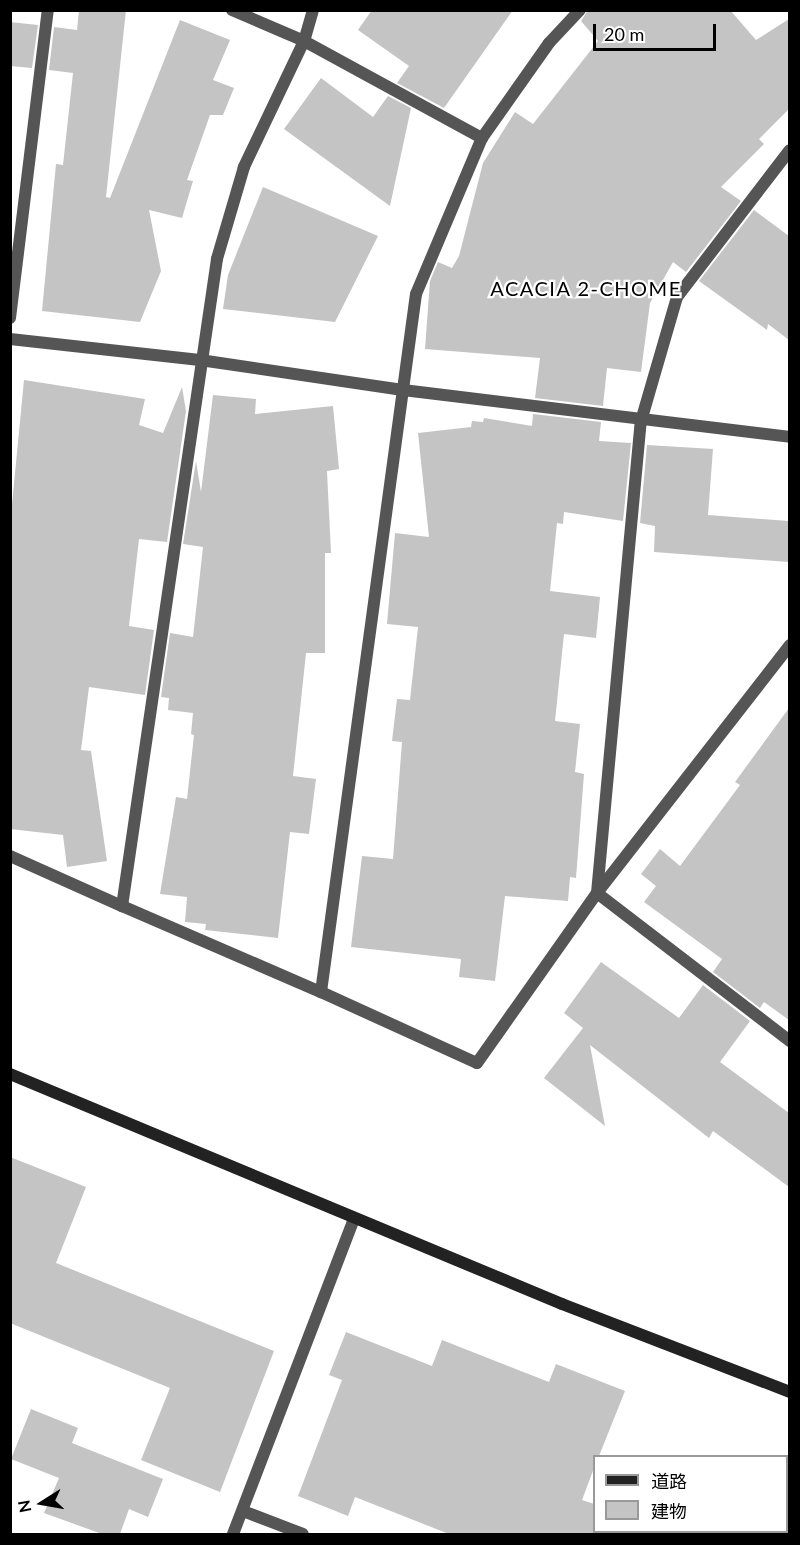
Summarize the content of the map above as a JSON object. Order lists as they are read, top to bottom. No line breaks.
{"districts":["ACACIA 2-CHOME"],"legend":["道路","建物"],"scale_bar":"20 m","north":"left"}
